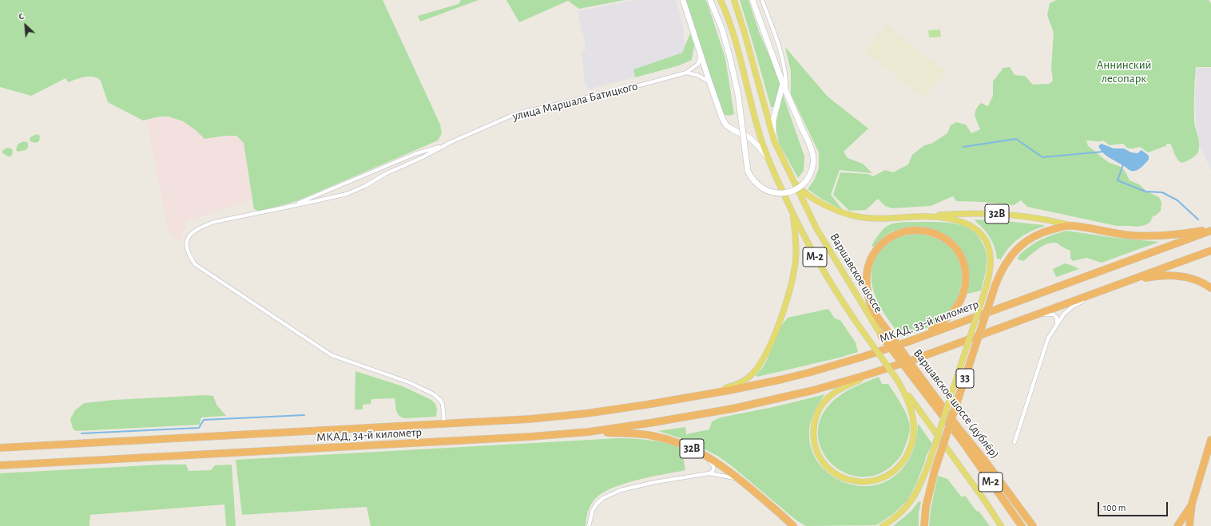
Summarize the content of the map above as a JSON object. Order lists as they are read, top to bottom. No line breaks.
{"streets":{"highway":["32B","М-2","Варшавское шоссе","МКАД, 33-й километр","33","Варшавское шоссе (дублёр)","МКАД, 34-й километр"],"street":["улица Маршала Батицкого"]},"crossings":[["улица Маршала Батицкого","МКАД, 34-й километр"],["32B","МКАД, 33-й километр"],["32B","33"],["32B","МКАД, 34-й километр"],["Варшавское шоссе","Варшавское шоссе (дублёр)"],["МКАД, 33-й километр","МКАД, 34-й километр"]],"parks":["Аннинский лесопарк"],"scale_bar":"100 m","north":"top left"}
